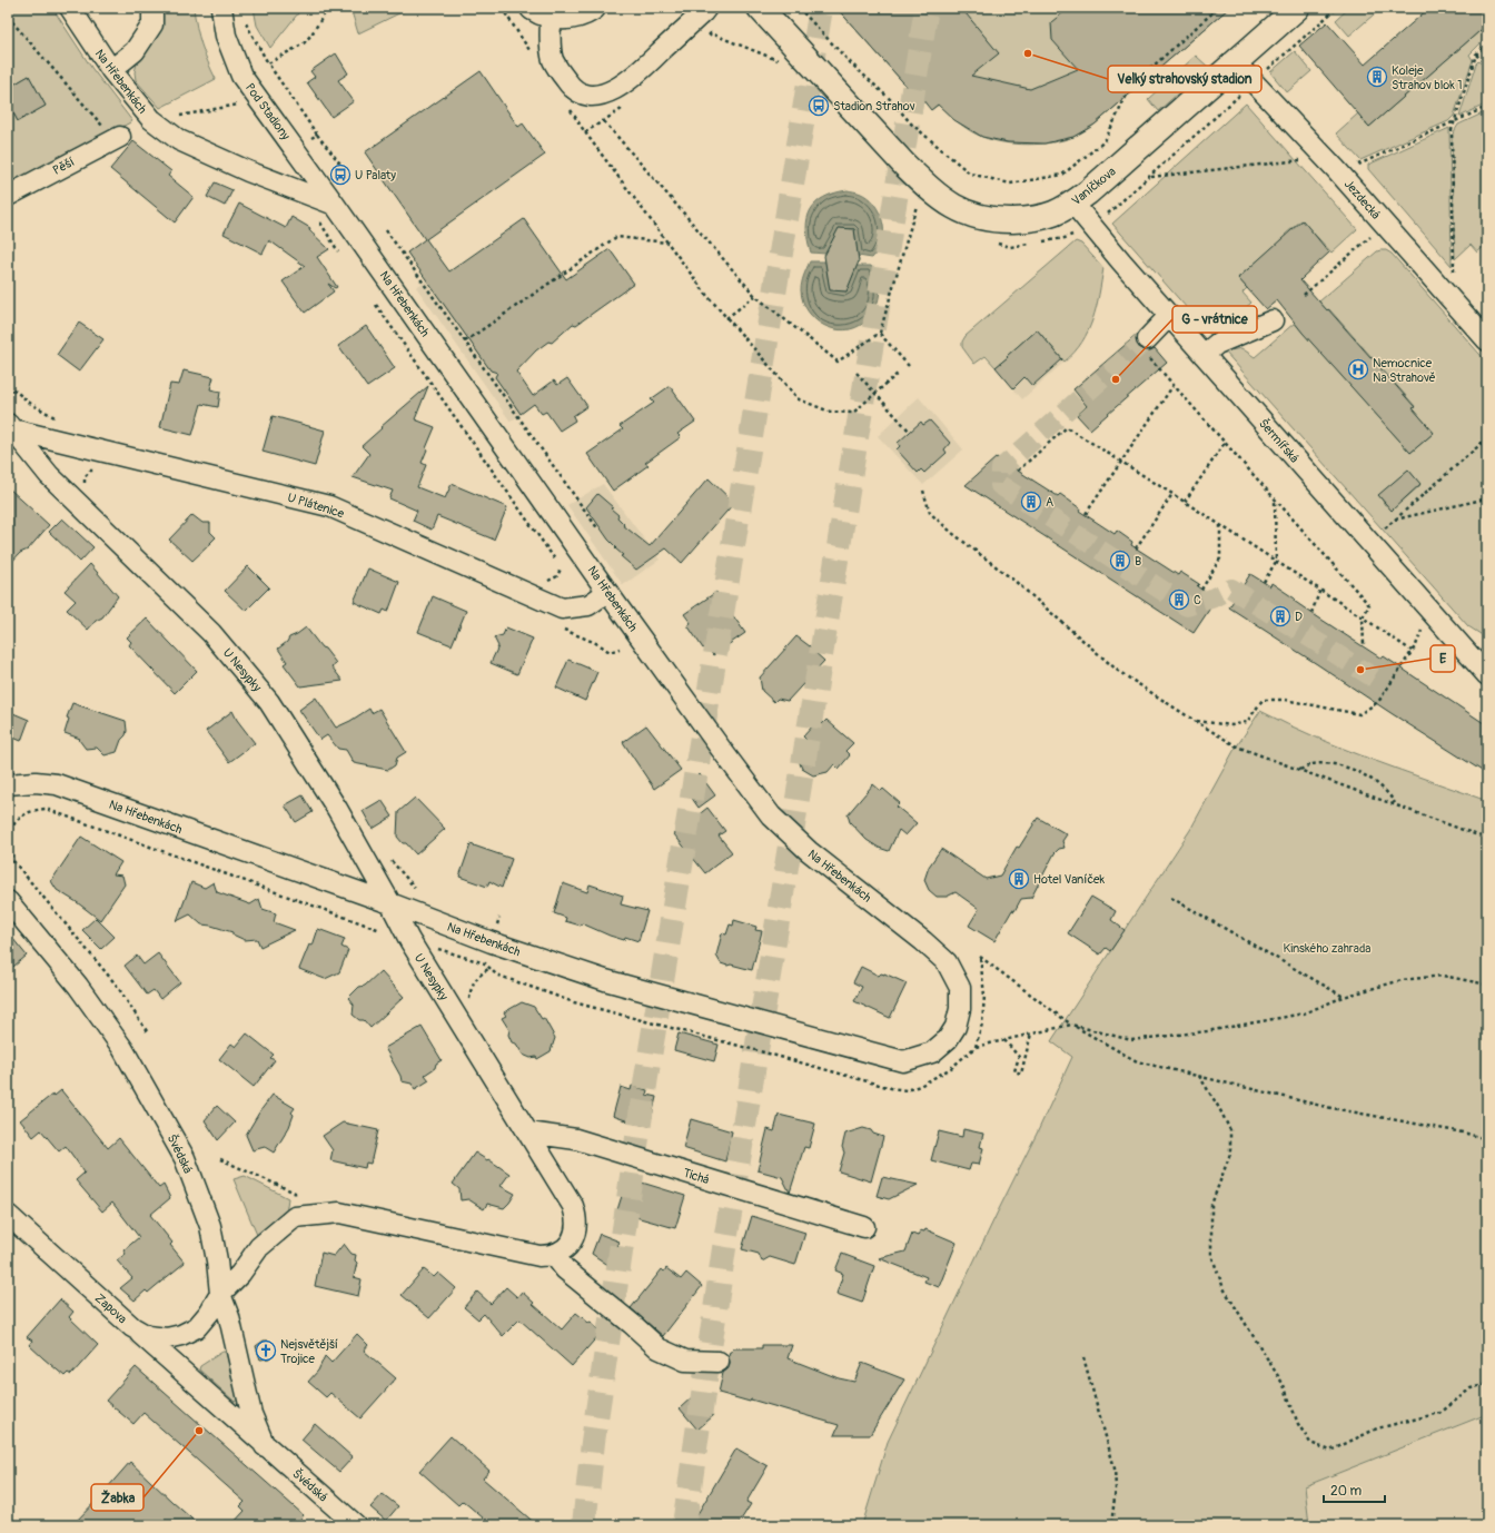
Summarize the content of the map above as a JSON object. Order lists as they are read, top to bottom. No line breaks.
{"streets":{"main road":["Vaníčkova"],"street":["Na Hřebenkách","Pod Stadiony","Pěší","Jezdecká","Šermířská","U Plátenice","U Nesypky","Švédská","Tichá","Zapova"]},"crossings":[["Na Hřebenkách","Pod Stadiony"],["Na Hřebenkách","U Plátenice"],["Na Hřebenkách","U Nesypky"],["Vaníčkova","Jezdecká"],["Vaníčkova","Šermířská"],["U Plátenice","U Nesypky"],["U Nesypky","Tichá"],["Švédská","Zapova"]],"parks":["Kinského zahrada"],"places":{"other":["Velký strahovský stadion","G - vrátnice","E","Žabka"],"building":["Koleje Strahov blok 1","A","B","C","D","Hotel Vaníček"],"bus stop":["Stadion Strahov","U Palaty"],"hospital":["Nemocnice Na Strahově"],"church":["Nejsvětější Trojice"]},"scale_bar":"20 m"}
